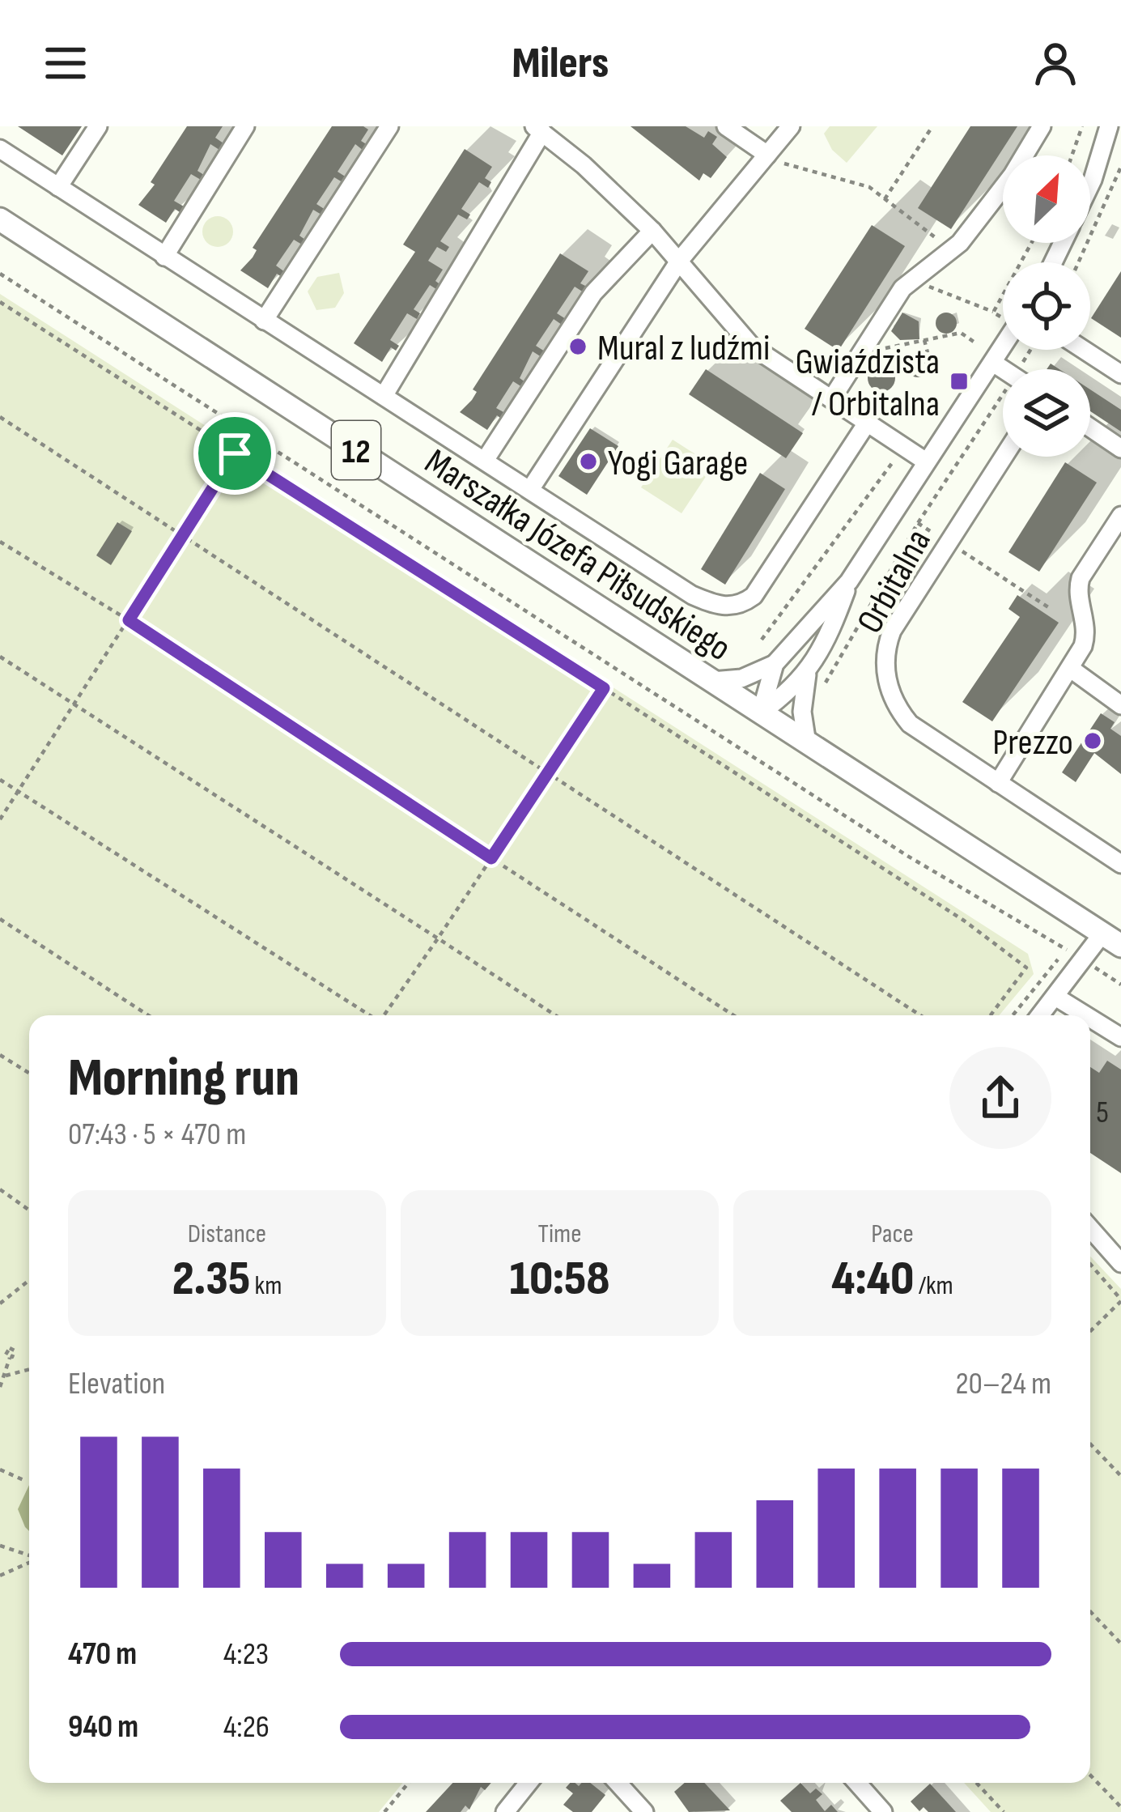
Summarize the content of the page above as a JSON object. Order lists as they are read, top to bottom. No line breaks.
{"streets":{"main road":["12","Marszałka Józefa Piłsudskiego"],"street":["Orbitalna"]},"places":{"other":["Mural z ludźmi","Yogi Garage","Prezzo"],"transit":["Gwiaździsta / Orbitalna"]},"house_numbers":["5"],"north":"top right","page":{"header":"Milers","heading":["Morning run","07:43 · 5 × 470 m"],"stats":[["Distance","2.35 km"],["Time","10:58"],["Pace","4:40 /km"]],"chart":["Elevation","20–24 m"],"list":[{"name":"470 m","note":"4:23"},{"name":"940 m","note":"4:26"}]}}
